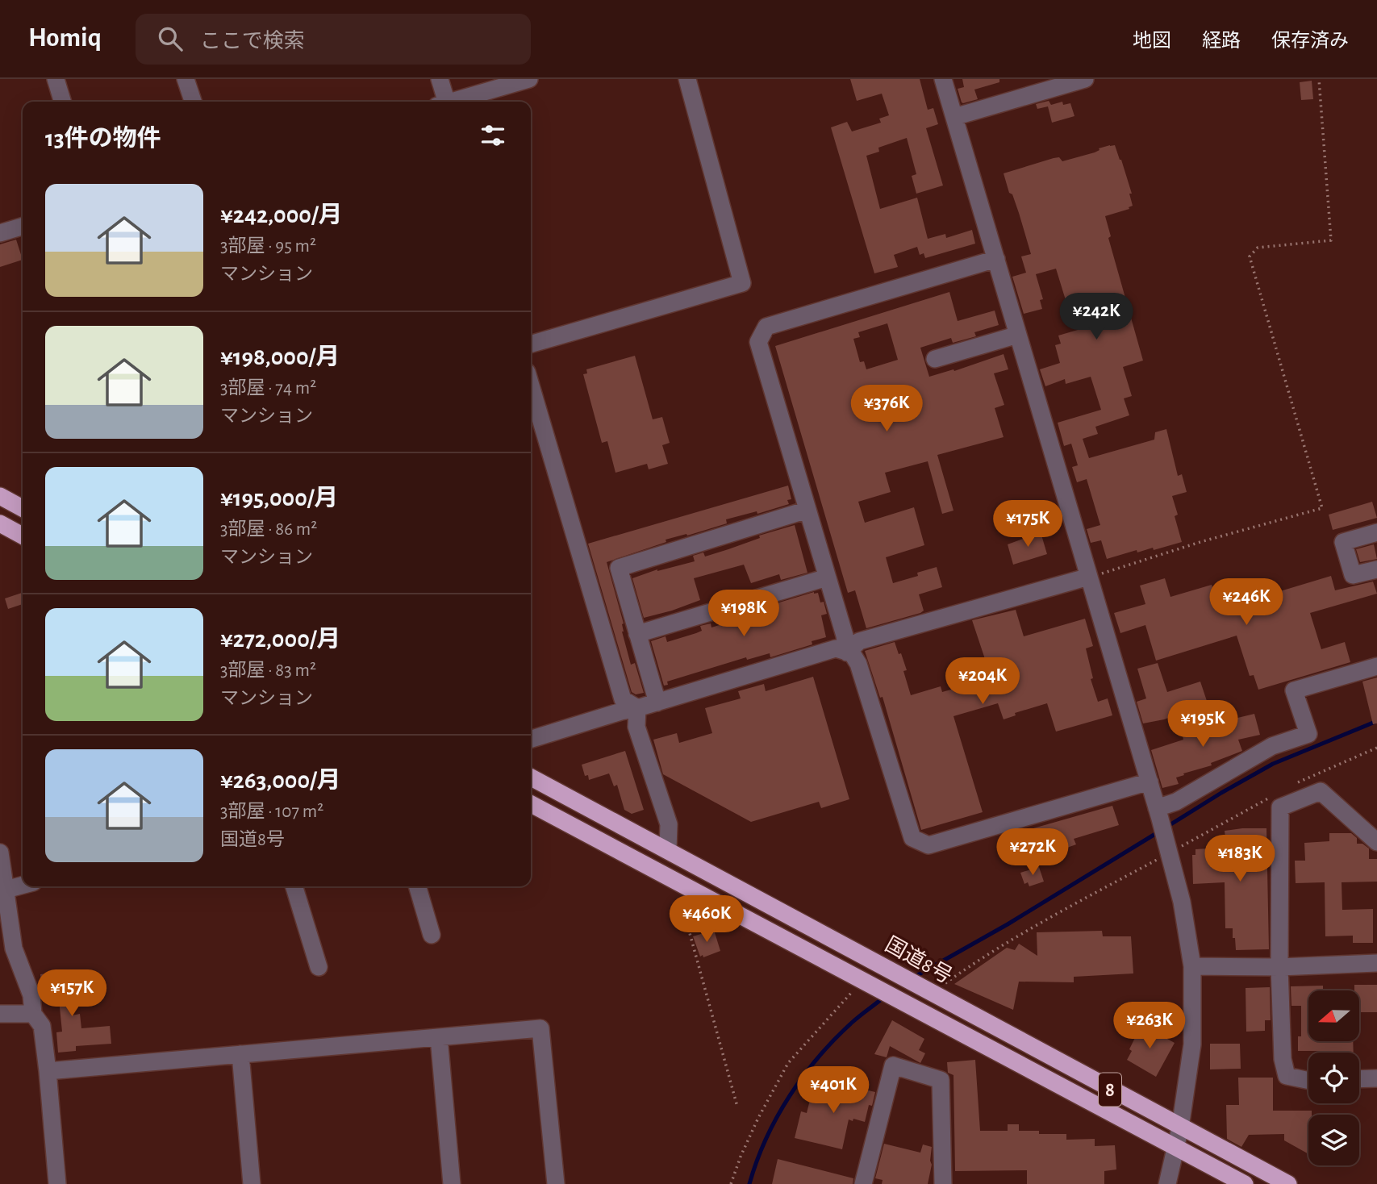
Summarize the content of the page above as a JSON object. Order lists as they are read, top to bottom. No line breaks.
{"streets":{"highway":["国道8号","8"]},"north":"left","page":{"header":"Homiq","search":"ここで検索","nav":["地図","経路","保存済み"],"heading":"13件の物件","list":[{"name":"¥242,000/月","note":"3部屋 · 95 m² · マンション"},{"name":"¥198,000/月","note":"3部屋 · 74 m² · マンション"},{"name":"¥195,000/月","note":"3部屋 · 86 m² · マンション"},{"name":"¥272,000/月","note":"3部屋 · 83 m² · マンション"},{"name":"¥263,000/月","note":"3部屋 · 107 m² · 国道8号"}],"price":["¥242K","¥376K","¥175K","¥246K","¥198K","¥204K","¥195K","¥272K","¥183K","¥460K","¥157K","¥263K","¥401K"]}}
